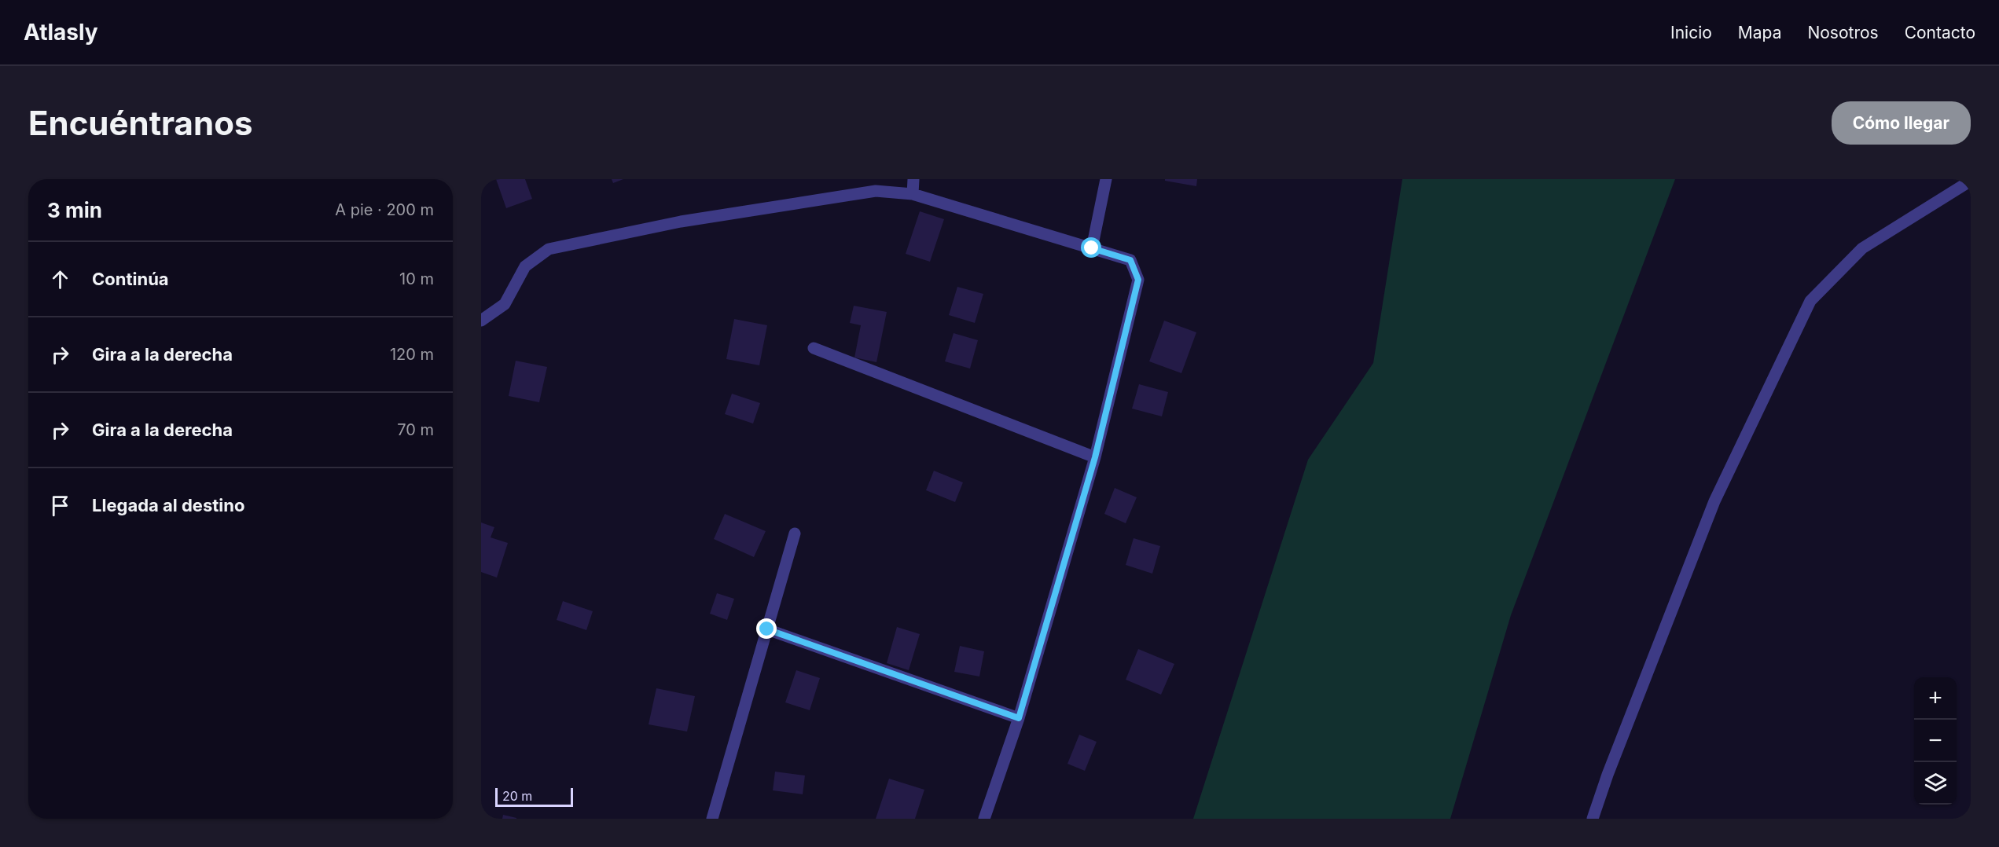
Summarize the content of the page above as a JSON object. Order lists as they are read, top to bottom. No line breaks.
{"scale_bar":"20 m","page":{"header":"Atlasly","nav":["Inicio","Mapa","Nosotros","Contacto"],"buttons":"Cómo llegar","title":"Encuéntranos","heading":["3 min","A pie · 200 m"],"list":[["Continúa","10 m"],["Gira a la derecha","120 m"],["Gira a la derecha","70 m"],"Llegada al destino"],"map_buttons":["+","−"],"scale":"20 m"}}
